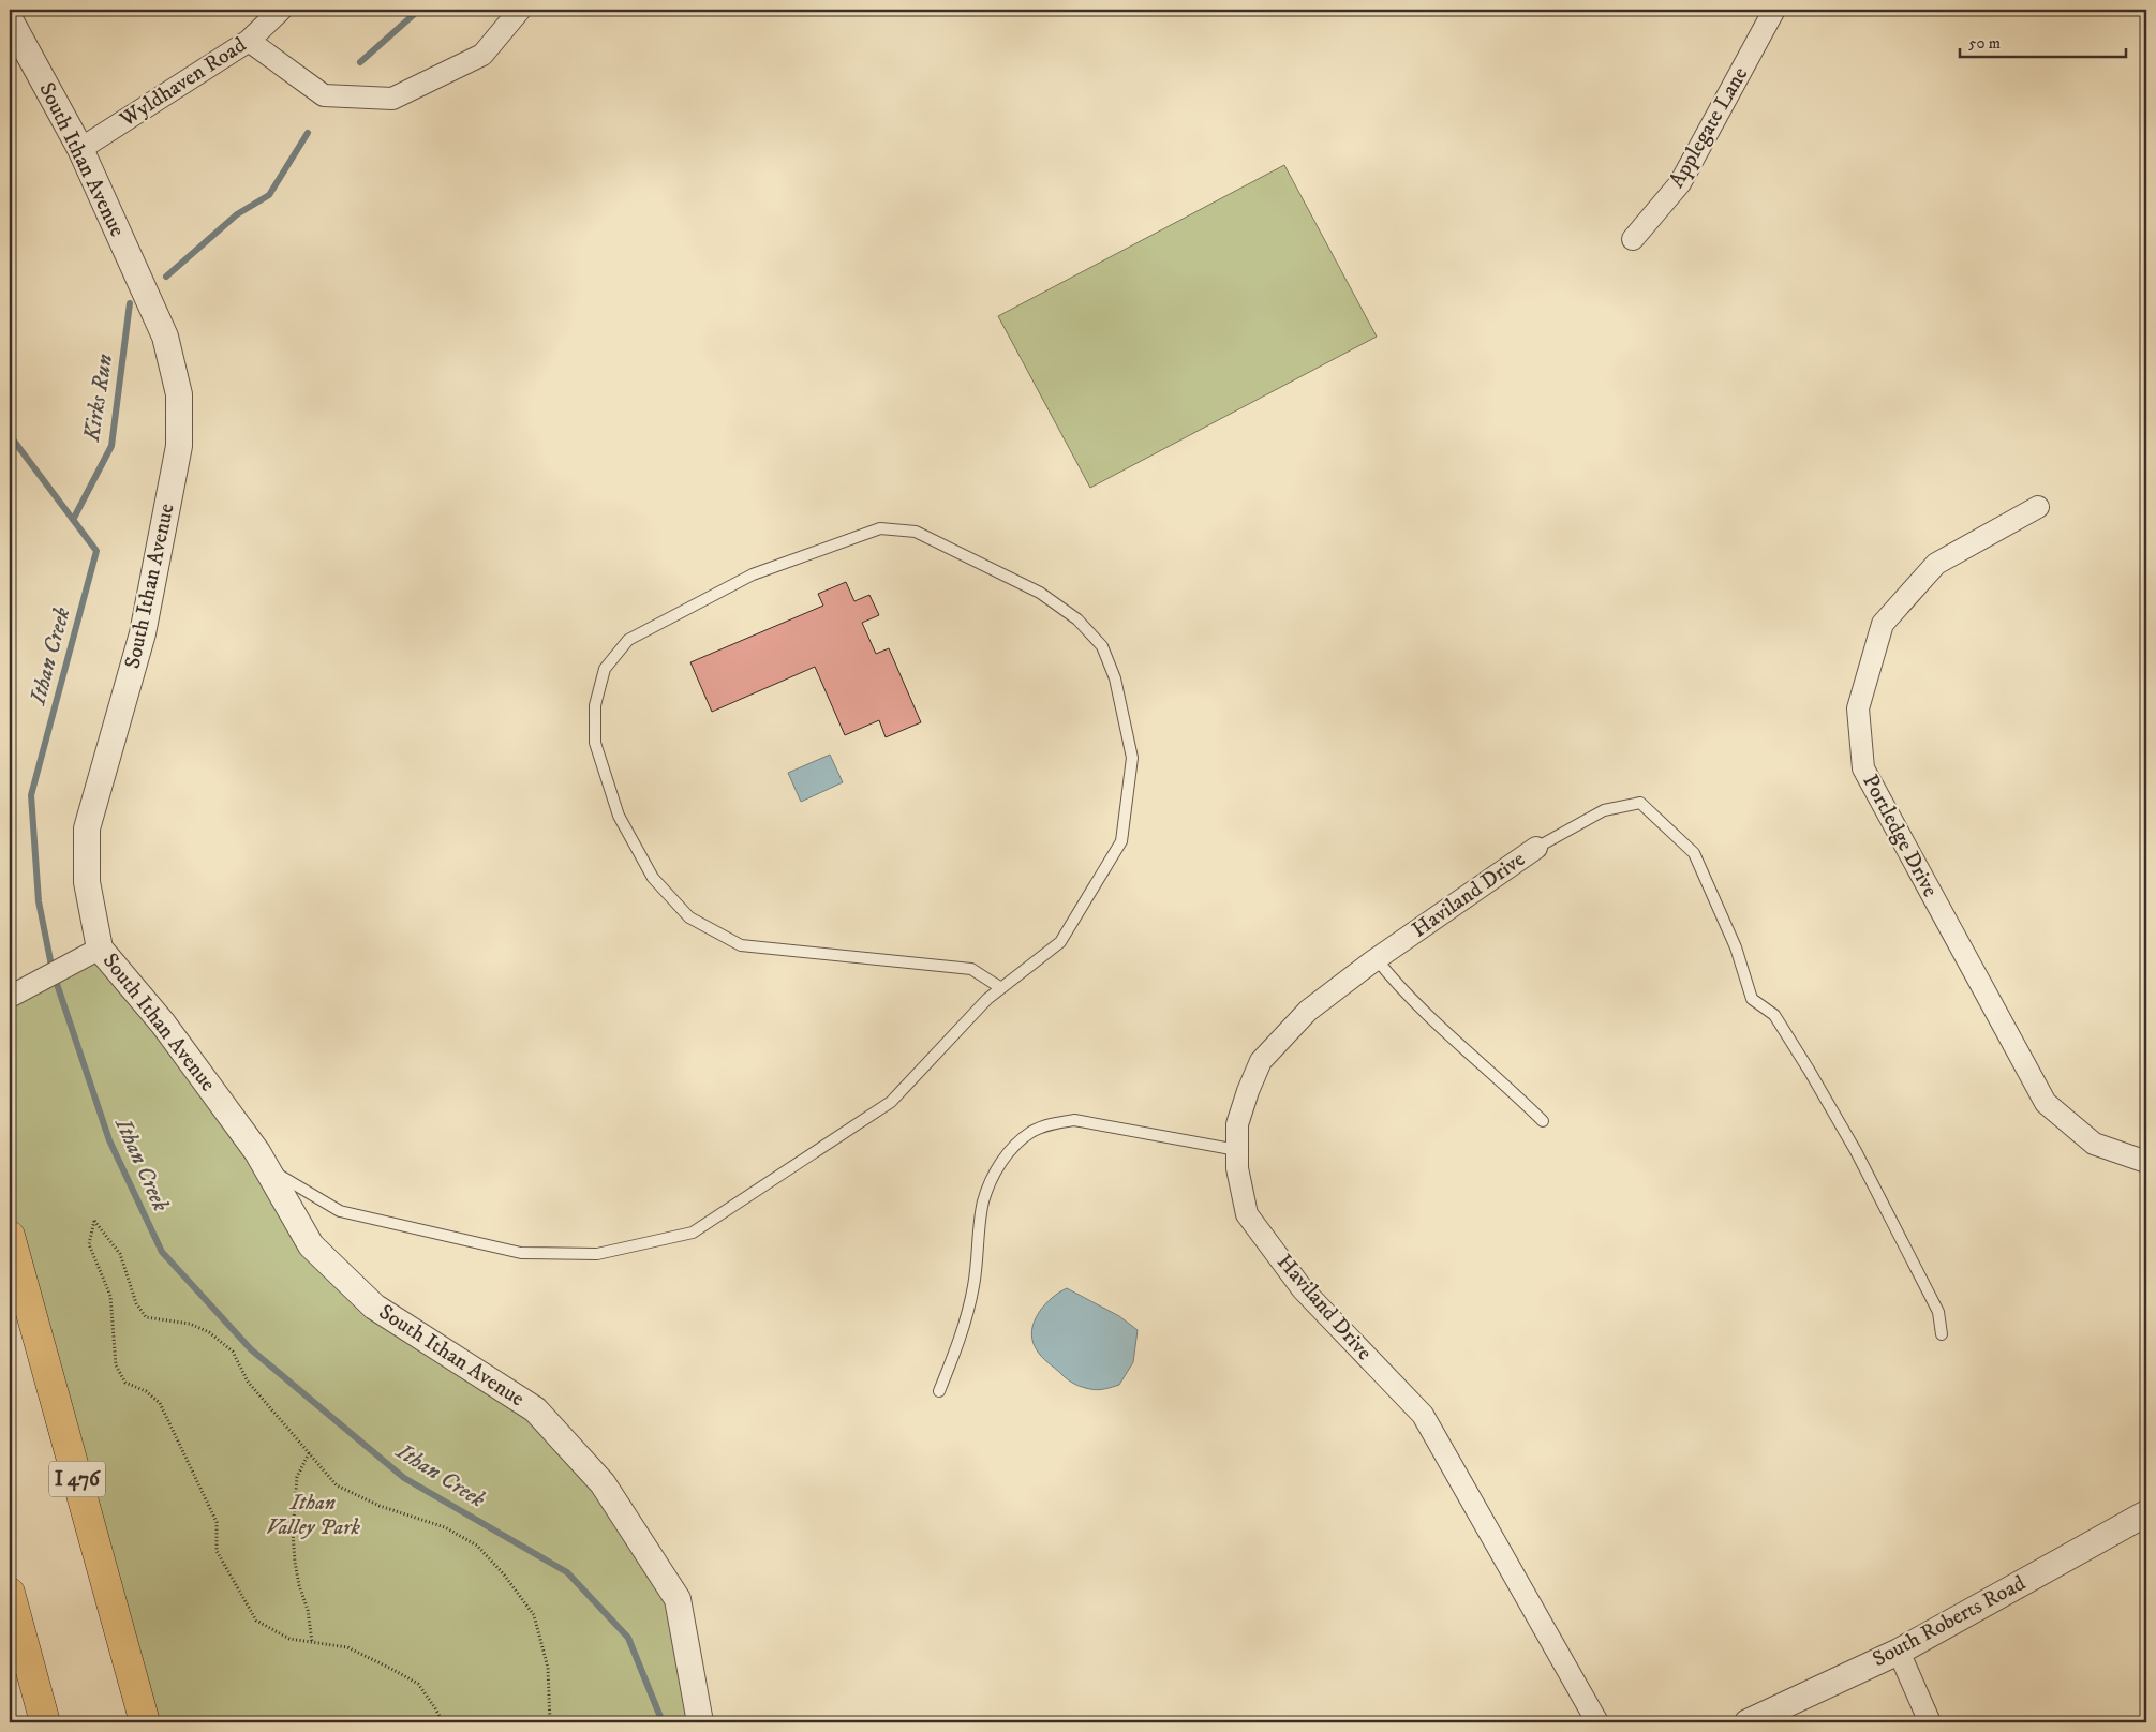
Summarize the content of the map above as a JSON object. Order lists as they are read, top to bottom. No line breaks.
{"streets":{"highway":["I 476"],"street":["Wyldhaven Road","Applegate Lane","South Ithan Avenue","Portledge Drive","Haviland Drive","South Roberts Road"]},"crossings":[["Wyldhaven Road","South Ithan Avenue"]],"water":["Kirks Run","Ithan Creek"],"parks":["Ithan Valley Park"],"scale_bar":"50 m"}
